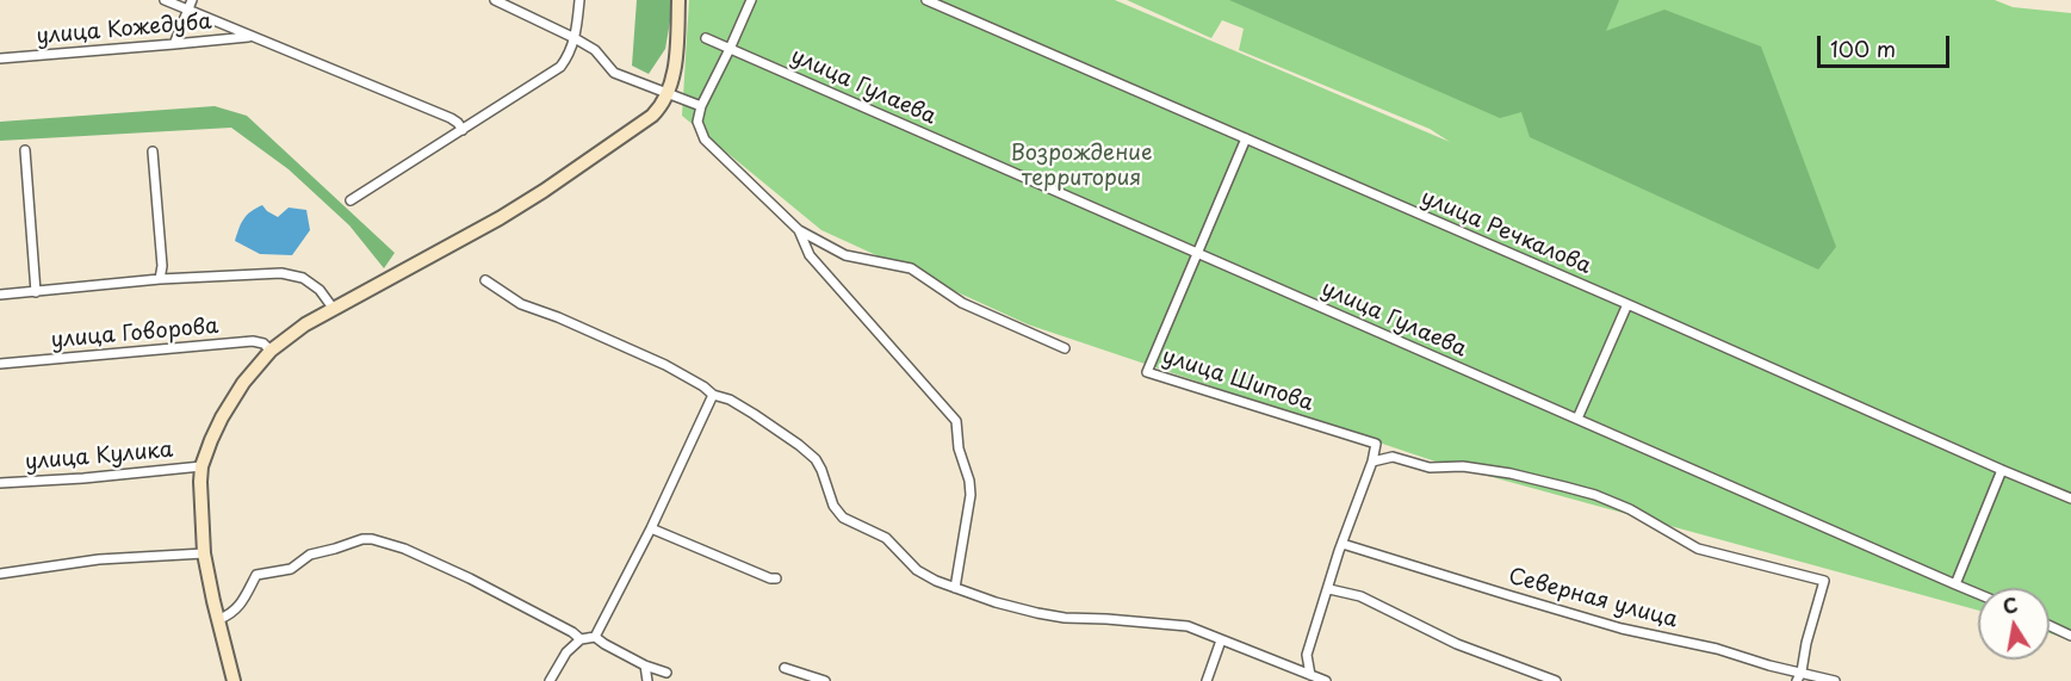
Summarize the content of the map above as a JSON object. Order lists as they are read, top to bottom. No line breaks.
{"streets":{"street":["улица Кожедуба","улица Гулаева","улица Речкалова","улица Говорова","улица Шипова","улица Кулика","Северная улица"]},"crossings":[["улица Гулаева","улица Шипова"],["улица Речкалова","улица Шипова"]],"parks":["Возрождение территория"],"scale_bar":"100 m","north":"top"}
